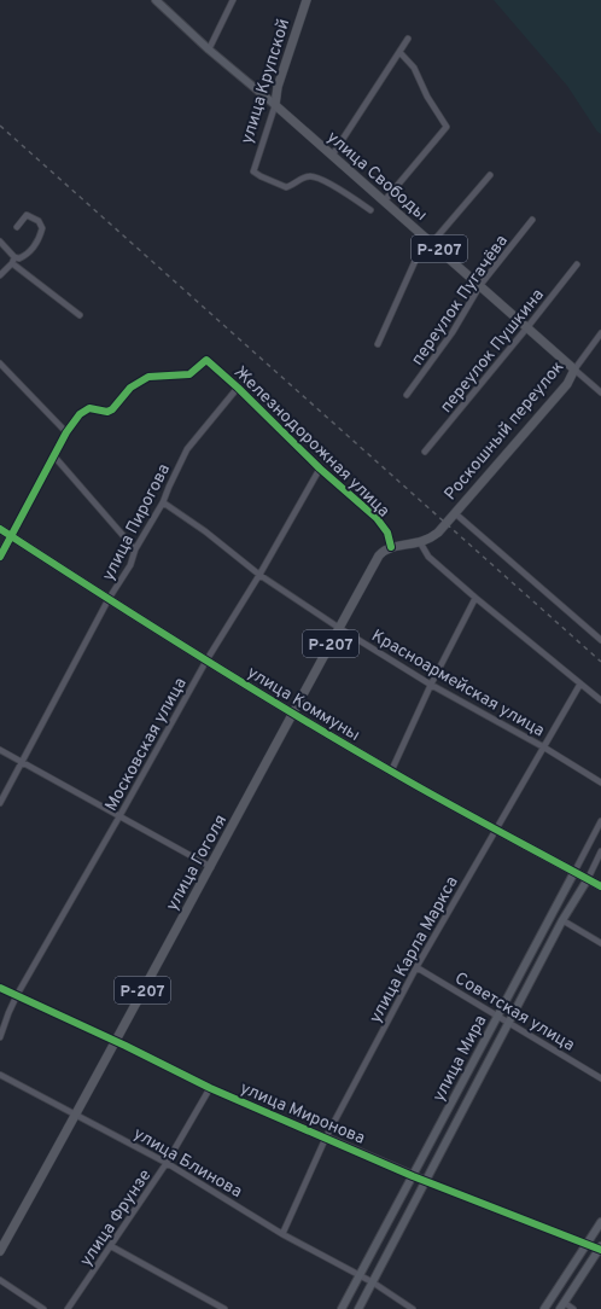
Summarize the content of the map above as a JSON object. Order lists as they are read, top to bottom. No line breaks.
{"streets":{"main road":["улица Крупской","улица Свободы","Р-207","Роскошный переулок","улица Гоголя"],"street":["переулок Пугачёва","переулок Пушкина","Железнодорожная улица","улица Пирогова","Красноармейская улица","улица Коммуны","Московская улица","улица Карла Маркса","Советская улица","улица Мира","улица Миронова","улица Блинова","улица Фрунзе"]},"crossings":[["улица Крупской","улица Свободы"],["улица Свободы","переулок Пугачёва"],["улица Свободы","переулок Пушкина"],["улица Свободы","Роскошный переулок"],["Железнодорожная улица","улица Пирогова"],["Железнодорожная улица","Московская улица"],["Железнодорожная улица","улица Гоголя"],["улица Пирогова","Красноармейская улица"],["улица Пирогова","улица Коммуны"],["Красноармейская улица","Московская улица"],["Красноармейская улица","улица Гоголя"],["Красноармейская улица","улица Карла Маркса"],["улица Коммуны","Московская улица"],["улица Коммуны","улица Гоголя"],["улица Коммуны","улица Карла Маркса"],["улица Коммуны","улица Мира"],["Московская улица","улица Миронова"],["улица Гоголя","улица Миронова"],["улица Гоголя","улица Блинова"],["улица Карла Маркса","Советская улица"],["улица Карла Маркса","улица Миронова"],["улица Карла Маркса","улица Блинова"],["Советская улица","улица Мира"],["улица Мира","улица Миронова"],["улица Мира","улица Блинова"],["улица Миронова","улица Фрунзе"],["улица Блинова","улица Фрунзе"]]}
